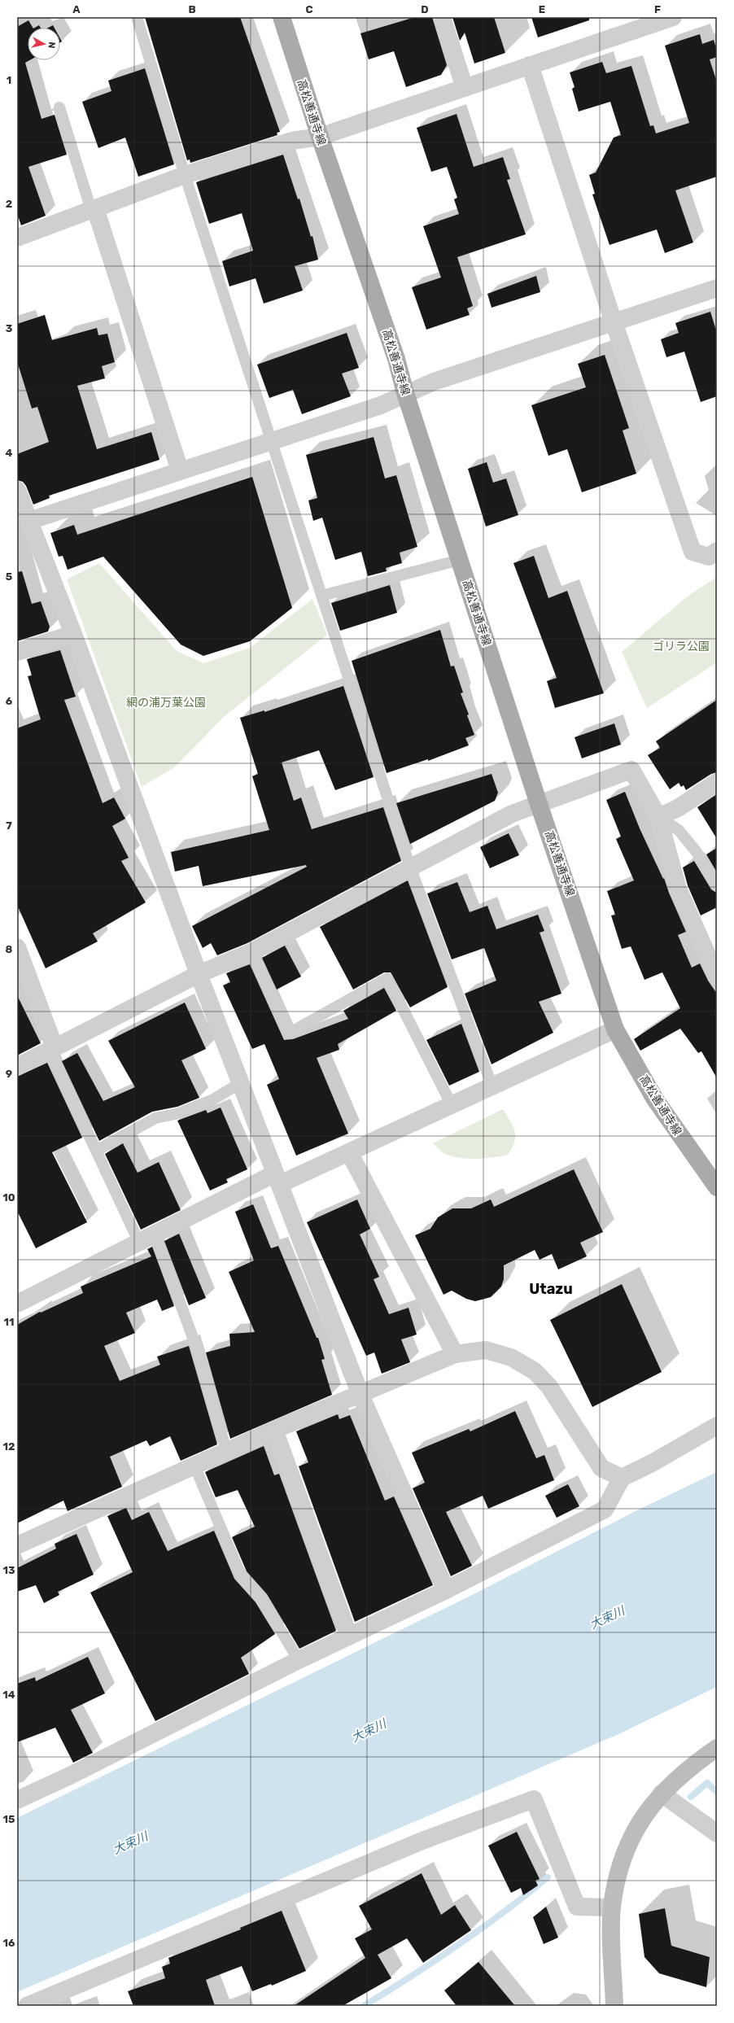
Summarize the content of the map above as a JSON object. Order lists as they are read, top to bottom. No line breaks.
{"streets":{"main road":["高松善通寺線"]},"districts":["Utazu"],"water":["大束川"],"parks":["ゴリラ公園","網の浦万葉公園"],"north":"right","grid":{"columns":["A","B","C","D","E","F"],"rows":["1","2","3","4","5","6","7","8","9","10","11","12","13","14","15","16"]}}
